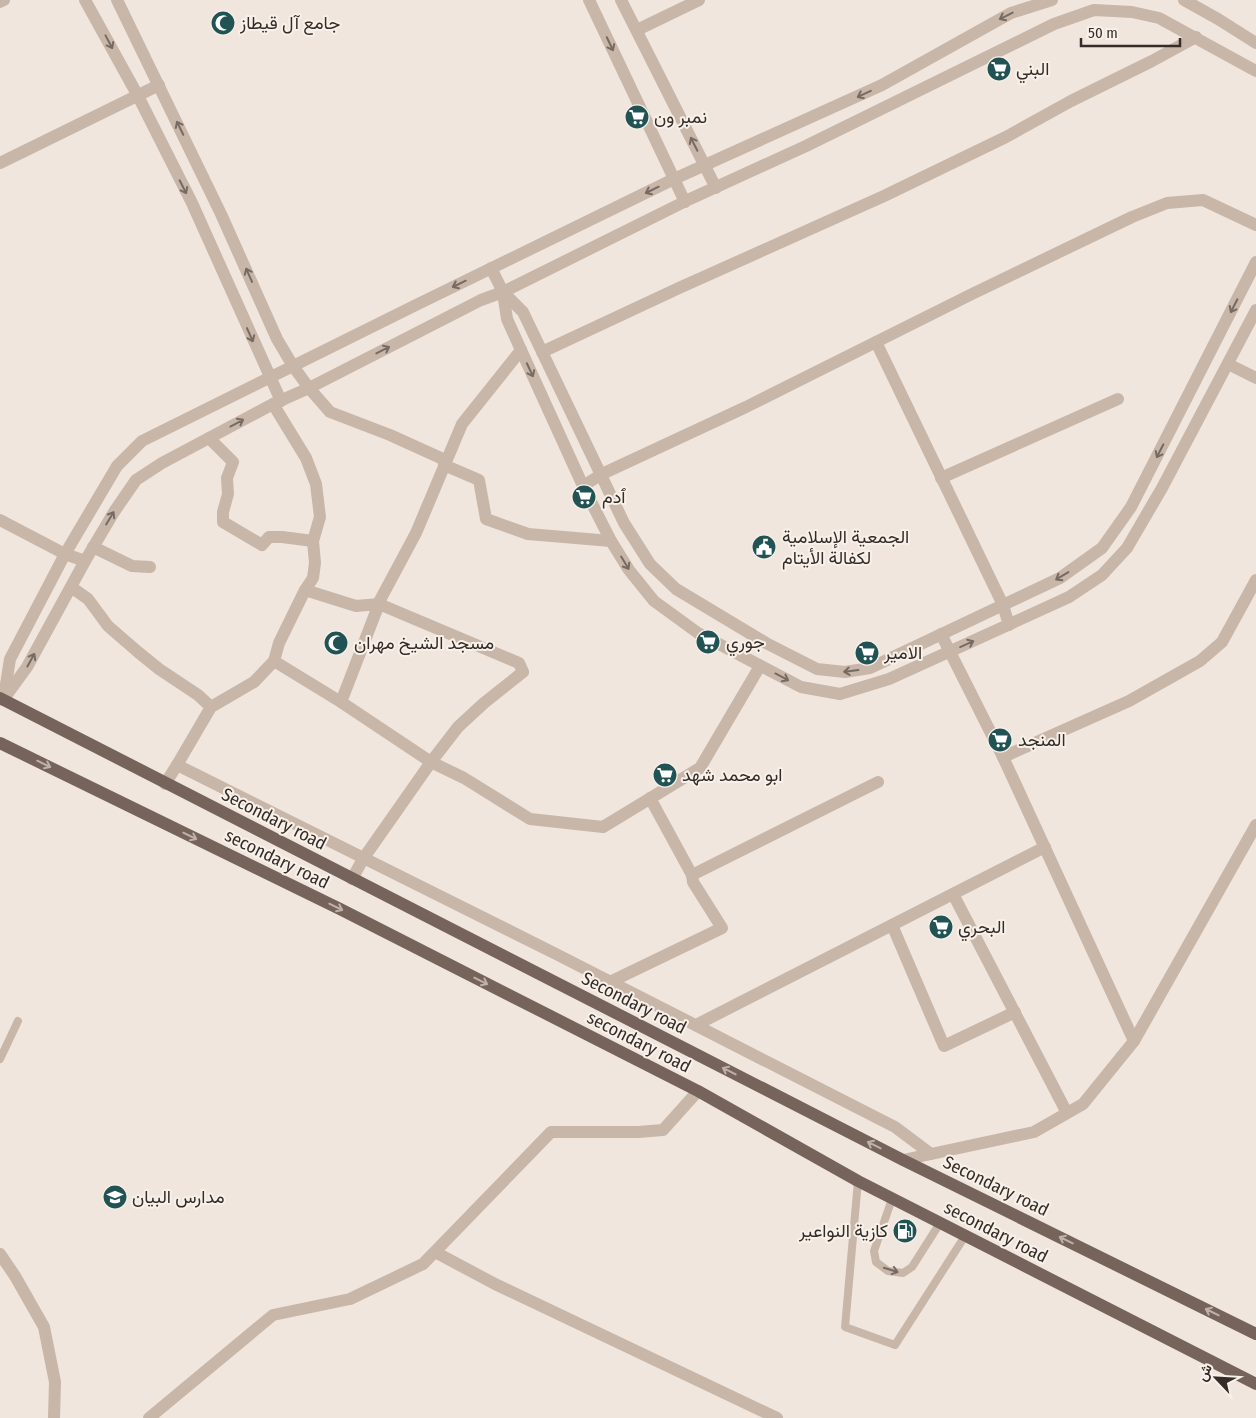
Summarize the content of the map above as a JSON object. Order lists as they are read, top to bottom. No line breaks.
{"streets":{"main road":["Secondary road","secondary road"]},"one_way":["Secondary road","secondary road"],"places":{"mosque":["جامع آل قيطاز","مسجد الشيخ مهران"],"supermarket":["البني","نمبر ون","ٱدم","جوري","الامير","المنجد","ابو محمد شهد","البحري"],"public building":["الجمعية الإسلامية لكفالة الأيتام"],"school or university":["مدارس البيان"],"fuel station":["كازية النواعير"]},"scale_bar":"50 m","north":"top left"}
